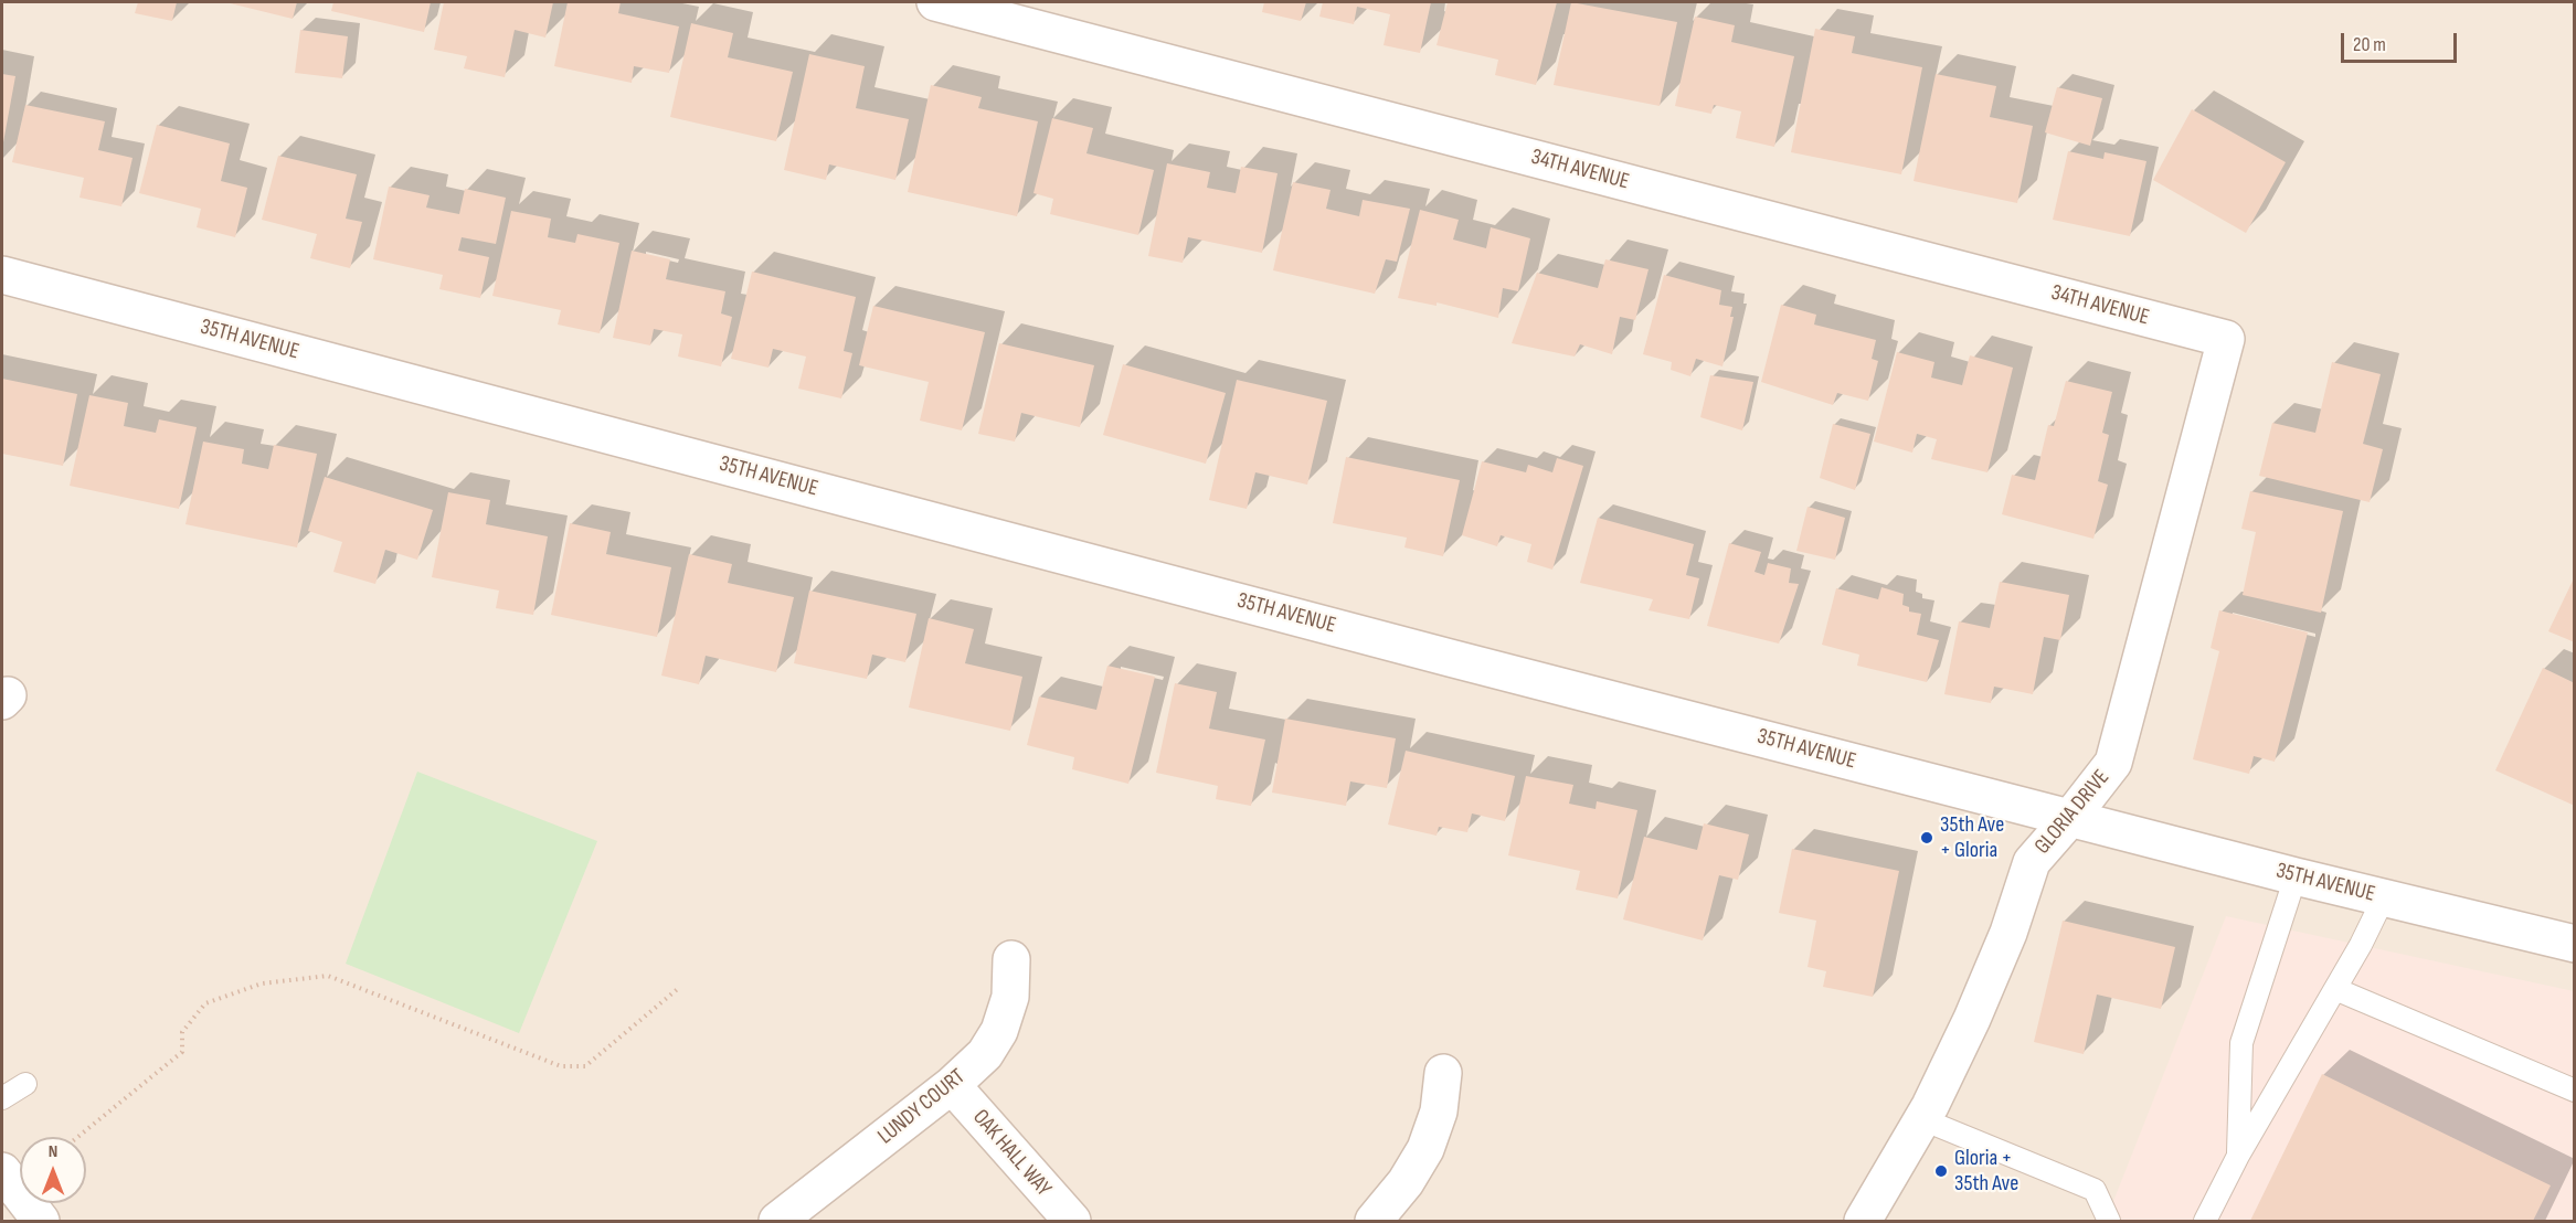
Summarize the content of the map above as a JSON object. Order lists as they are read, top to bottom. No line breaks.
{"streets":{"street":["34TH AVENUE","35TH AVENUE","GLORIA DRIVE","LUNDY COURT","OAK HALL WAY"]},"crossings":[["34TH AVENUE","GLORIA DRIVE"],["35TH AVENUE","GLORIA DRIVE"],["LUNDY COURT","OAK HALL WAY"]],"places":["35th Ave + Gloria","Gloria + 35th Ave"],"scale_bar":"20 m","north":"top"}
